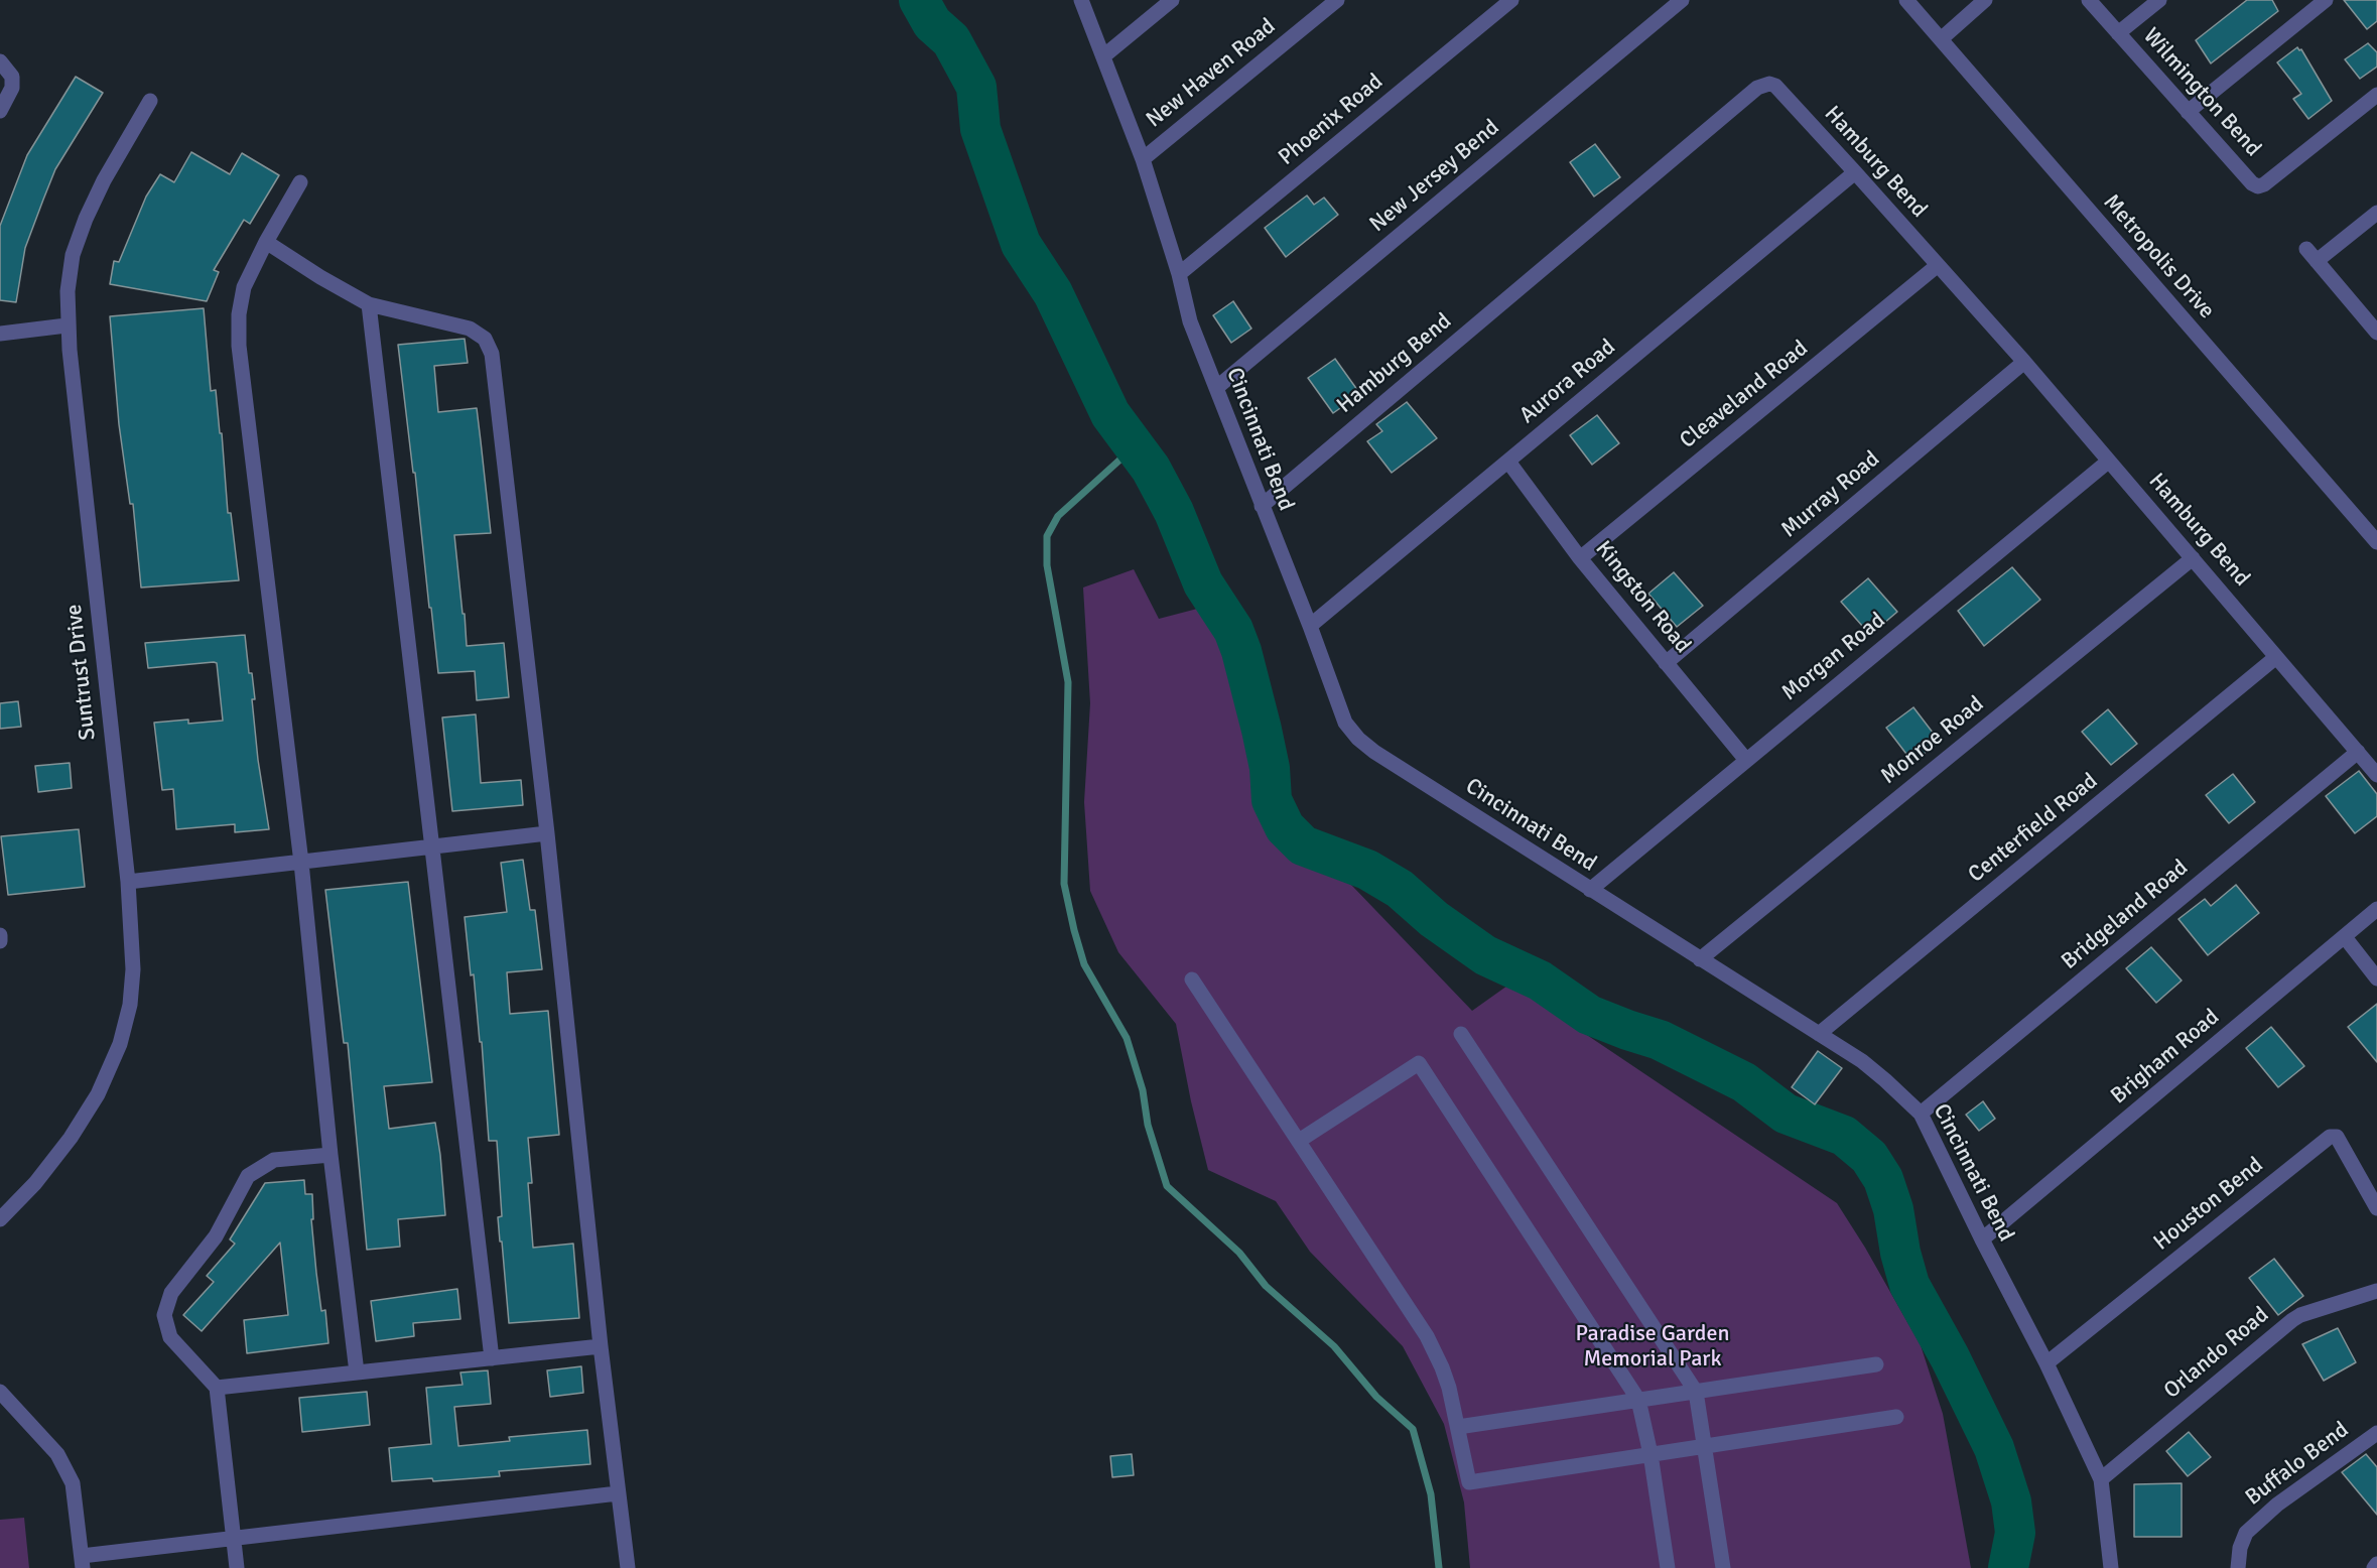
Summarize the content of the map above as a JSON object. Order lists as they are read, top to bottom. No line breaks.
{"streets":{"street":["New Haven Road","Wilmington Bend","Phoenix Road","Hamburg Bend","New Jersey Bend","Metropolis Drive","Aurora Road","Cleaveland Road","Cincinnati Bend","Murray Road","Kingston Road","Morgan Road","Suntrust Drive","Monroe Road","Centerfield Road","Bridgeland Road","Brigham Road","Houston Bend","Orlando Road","Buffalo Bend"]},"crossings":[["New Haven Road","Cincinnati Bend"],["Phoenix Road","Cincinnati Bend"],["Hamburg Bend","Aurora Road"],["Hamburg Bend","Cleaveland Road"],["Hamburg Bend","Cincinnati Bend"],["Hamburg Bend","Murray Road"],["Hamburg Bend","Morgan Road"],["Hamburg Bend","Monroe Road"],["Hamburg Bend","Centerfield Road"],["Hamburg Bend","Bridgeland Road"],["New Jersey Bend","Cincinnati Bend"],["Aurora Road","Cincinnati Bend"],["Aurora Road","Kingston Road"],["Cleaveland Road","Kingston Road"],["Cincinnati Bend","Morgan Road"],["Cincinnati Bend","Monroe Road"],["Cincinnati Bend","Centerfield Road"],["Cincinnati Bend","Bridgeland Road"],["Cincinnati Bend","Brigham Road"],["Cincinnati Bend","Houston Bend"],["Cincinnati Bend","Orlando Road"],["Murray Road","Kingston Road"],["Kingston Road","Morgan Road"]],"parks":["Paradise Garden Memorial Park"]}
